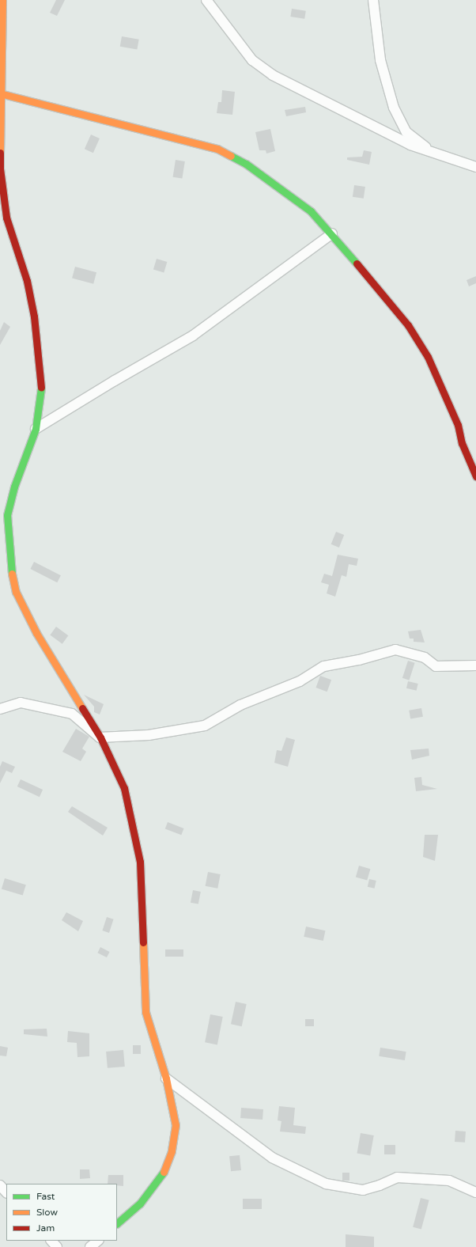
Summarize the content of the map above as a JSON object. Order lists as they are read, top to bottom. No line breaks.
{"legend":["Fast","Slow","Jam"]}
